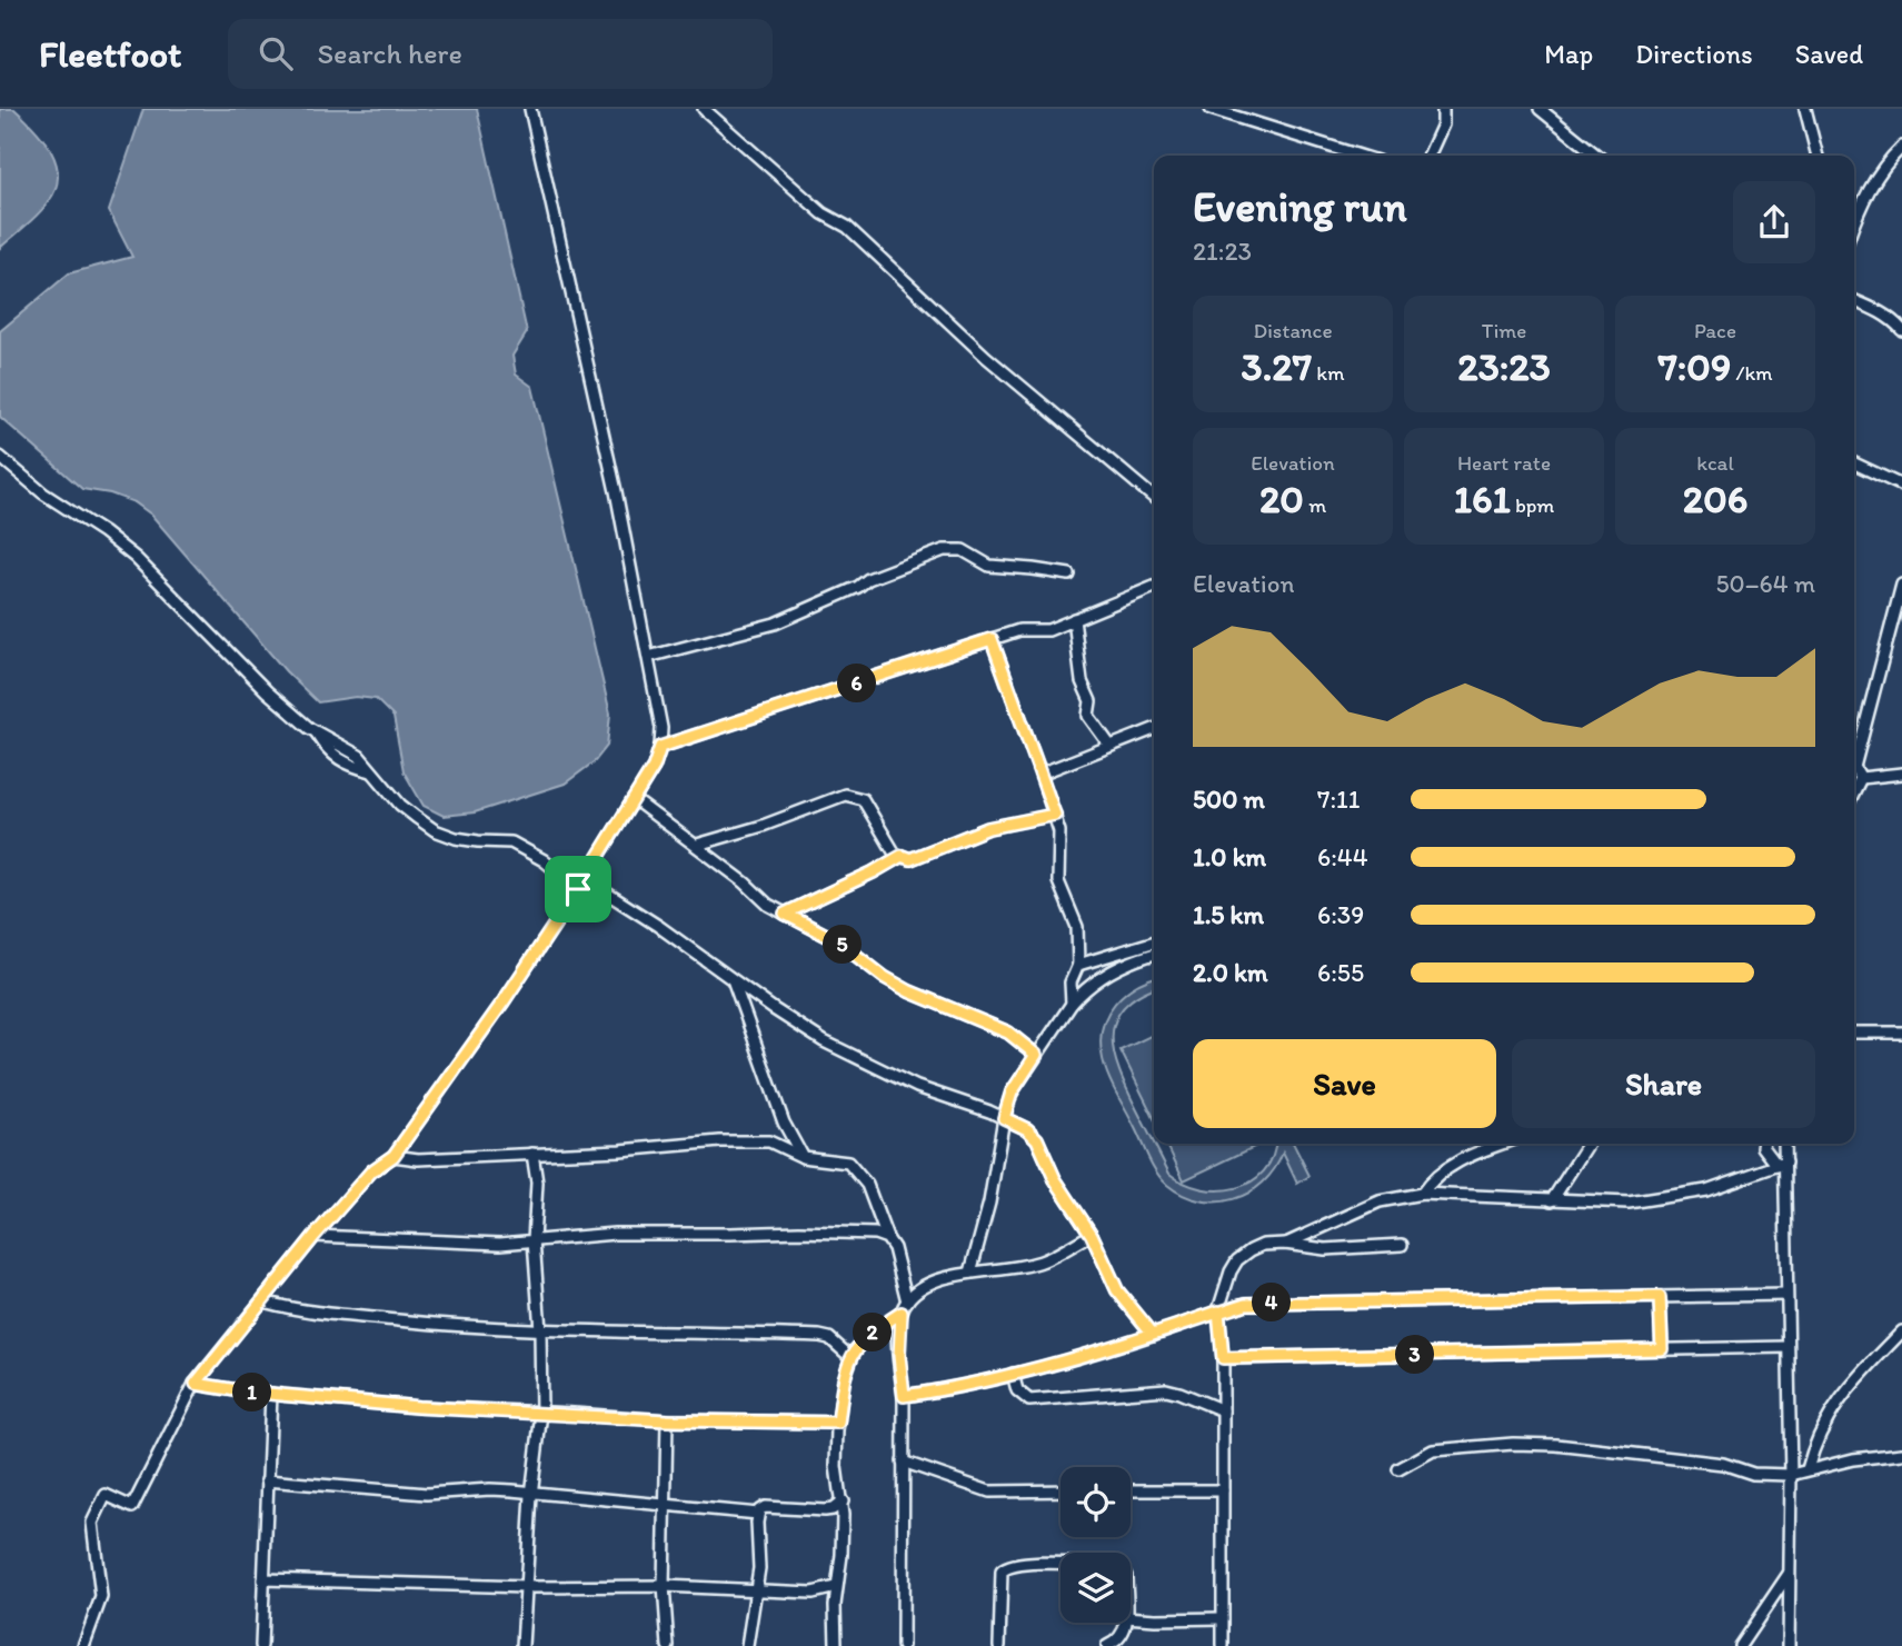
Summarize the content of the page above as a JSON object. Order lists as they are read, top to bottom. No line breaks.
{"page":{"header":"Fleetfoot","search":"Search here","nav":["Map","Directions","Saved"],"heading":["Evening run","21:23"],"stats":[["Distance","3.27 km"],["Time","23:23"],["Pace","7:09 /km"],["Elevation","20 m"],["Heart rate","161 bpm"],["kcal","206"]],"chart":["Elevation","50–64 m"],"pins":["6","5","4","2","3","1"],"list":[{"name":"500 m","note":"7:11"},{"name":"1.0 km","note":"6:44"},{"name":"1.5 km","note":"6:39"},{"name":"2.0 km","note":"6:55"}],"buttons":["Save","Share"]}}
